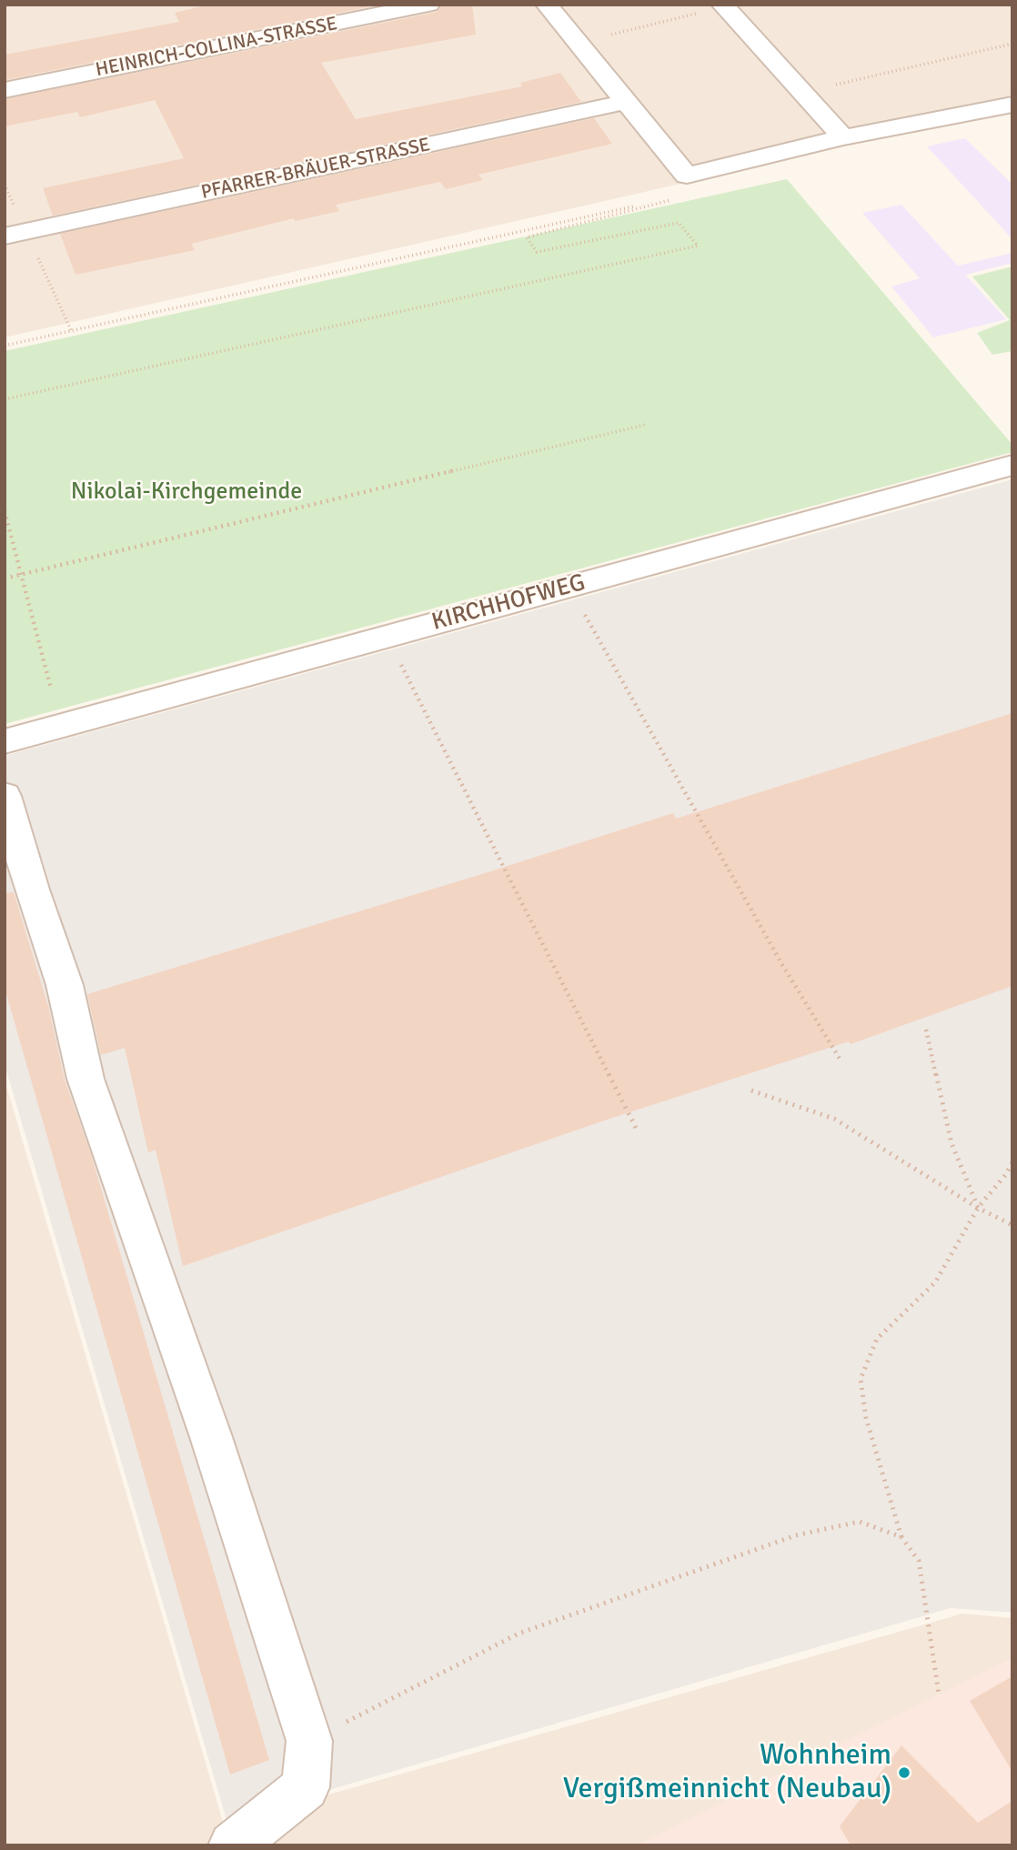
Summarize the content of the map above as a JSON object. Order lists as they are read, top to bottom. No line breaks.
{"streets":{"street":["HEINRICH-COLLINA-STRASSE","PFARRER-BRÄUER-STRASSE","KIRCHHOFWEG"]},"parks":["Nikolai-Kirchgemeinde"],"places":["Wohnheim Vergißmeinnicht (Neubau)"]}
